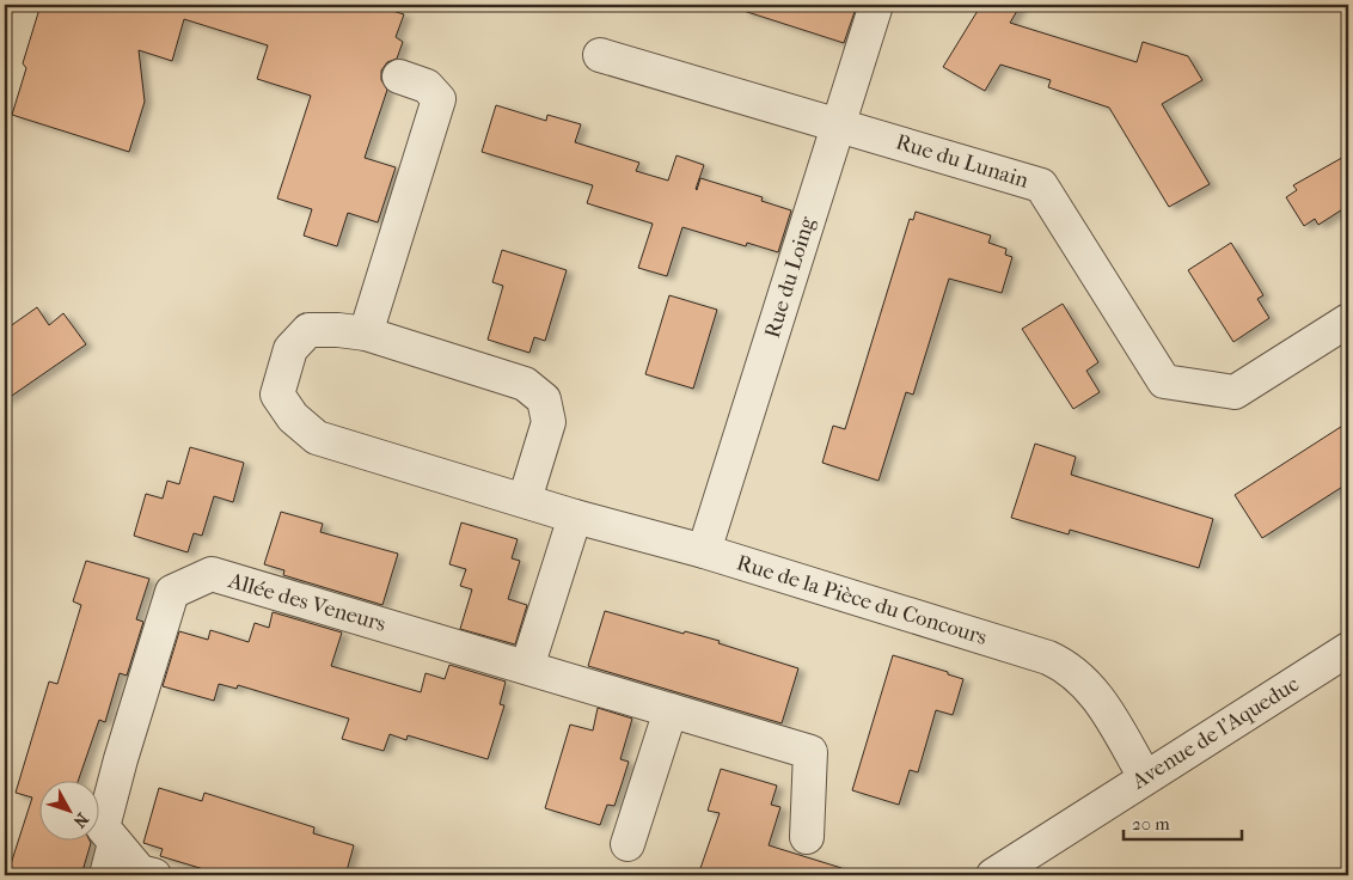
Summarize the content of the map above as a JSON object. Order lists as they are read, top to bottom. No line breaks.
{"streets":{"street":["Rue du Lunain","Rue du Loing","Rue de la Pièce du Concours","Allée des Veneurs","Avenue de l'Aqueduc"]},"crossings":[["Rue du Lunain","Rue du Loing"],["Rue du Loing","Rue de la Pièce du Concours"],["Rue de la Pièce du Concours","Avenue de l'Aqueduc"]],"scale_bar":"20 m","north":"bottom right"}
